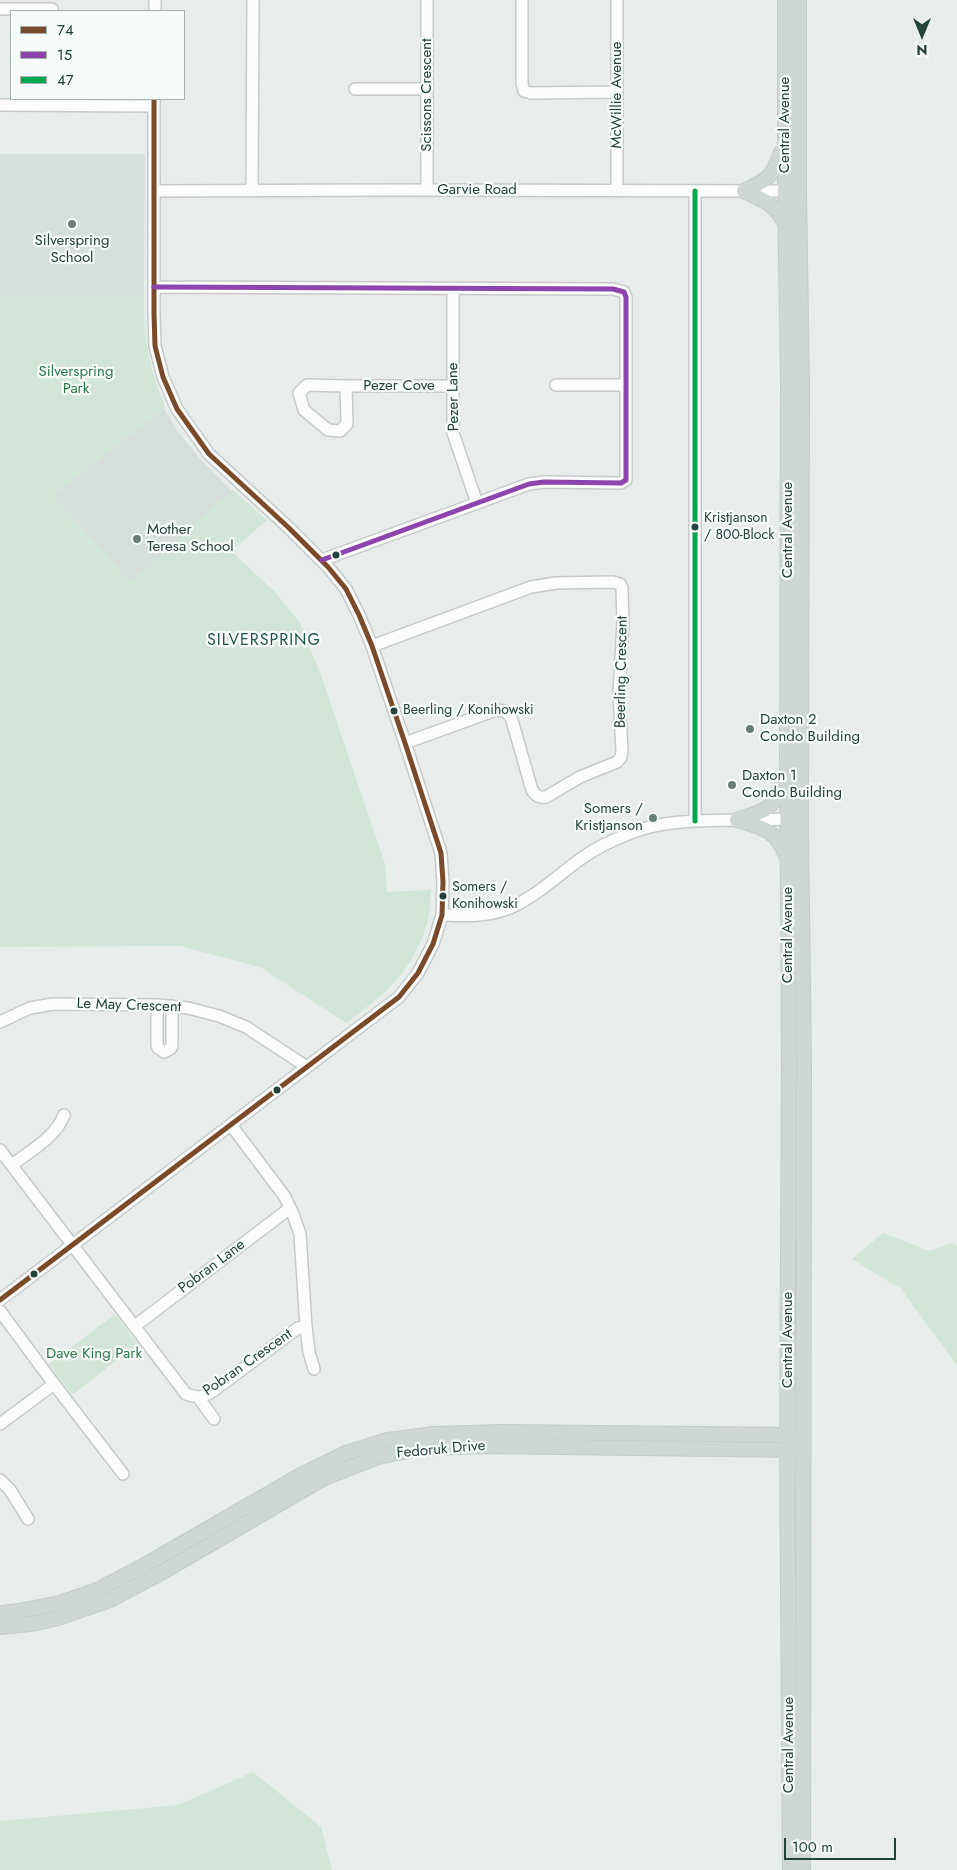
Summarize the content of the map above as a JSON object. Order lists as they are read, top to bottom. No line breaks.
{"streets":{"main road":["Central Avenue","Fedoruk Drive"],"street":["Scissons Crescent","McWillie Avenue","Garvie Road","Pezer Cove","Pezer Lane","Beerling Crescent","Le May Crescent","Pobran Lane","Pobran Crescent"]},"crossings":[["Scissons Crescent","Garvie Road"],["McWillie Avenue","Garvie Road"],["Central Avenue","Garvie Road"],["Central Avenue","Fedoruk Drive"],["Pezer Cove","Pezer Lane"],["Pobran Lane","Pobran Crescent"]],"districts":["SILVERSPRING"],"parks":["Silverspring Park","Dave King Park"],"places":["Silverspring School","Kristjanson / 800-Block","Mother Teresa School","Beerling / Konihowski","Daxton 2 Condo Building","Daxton 1 Condo Building","Somers / Kristjanson","Somers / Konihowski"],"lines":["transit line 74","transit line 47","transit line 15"],"legend":["74","15","47"],"scale_bar":"100 m","north":"bottom"}
